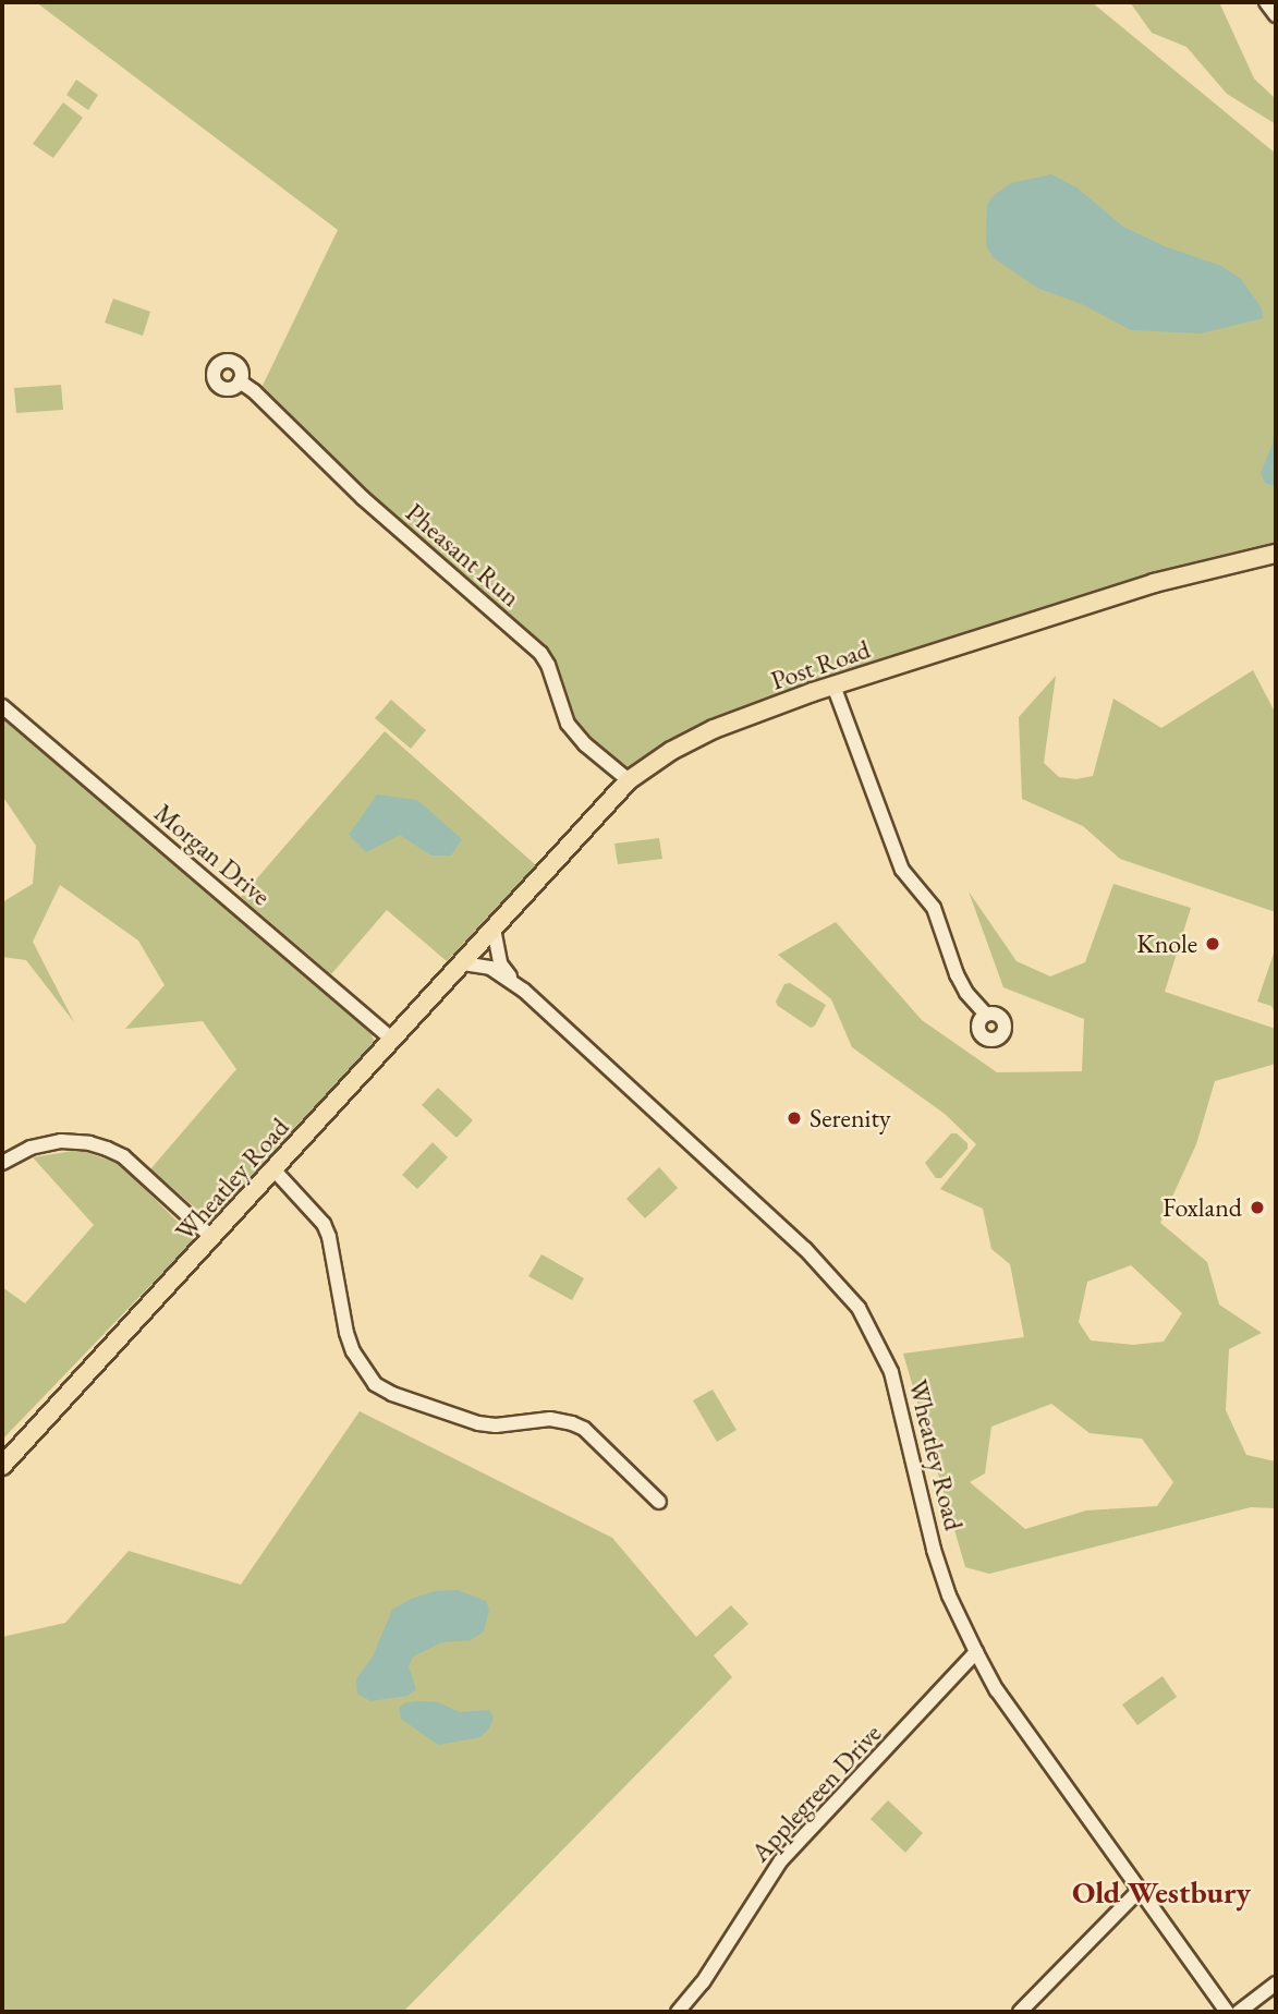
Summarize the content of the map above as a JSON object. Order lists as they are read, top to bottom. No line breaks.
{"streets":{"main road":["Post Road","Wheatley Road"],"street":["Pheasant Run","Morgan Drive","Applegreen Drive"]},"crossings":[["Pheasant Run","Post Road"],["Post Road","Wheatley Road"],["Morgan Drive","Wheatley Road"],["Wheatley Road","Applegreen Drive"]],"districts":["Old Westbury"],"places":["Knole","Serenity","Foxland"]}
